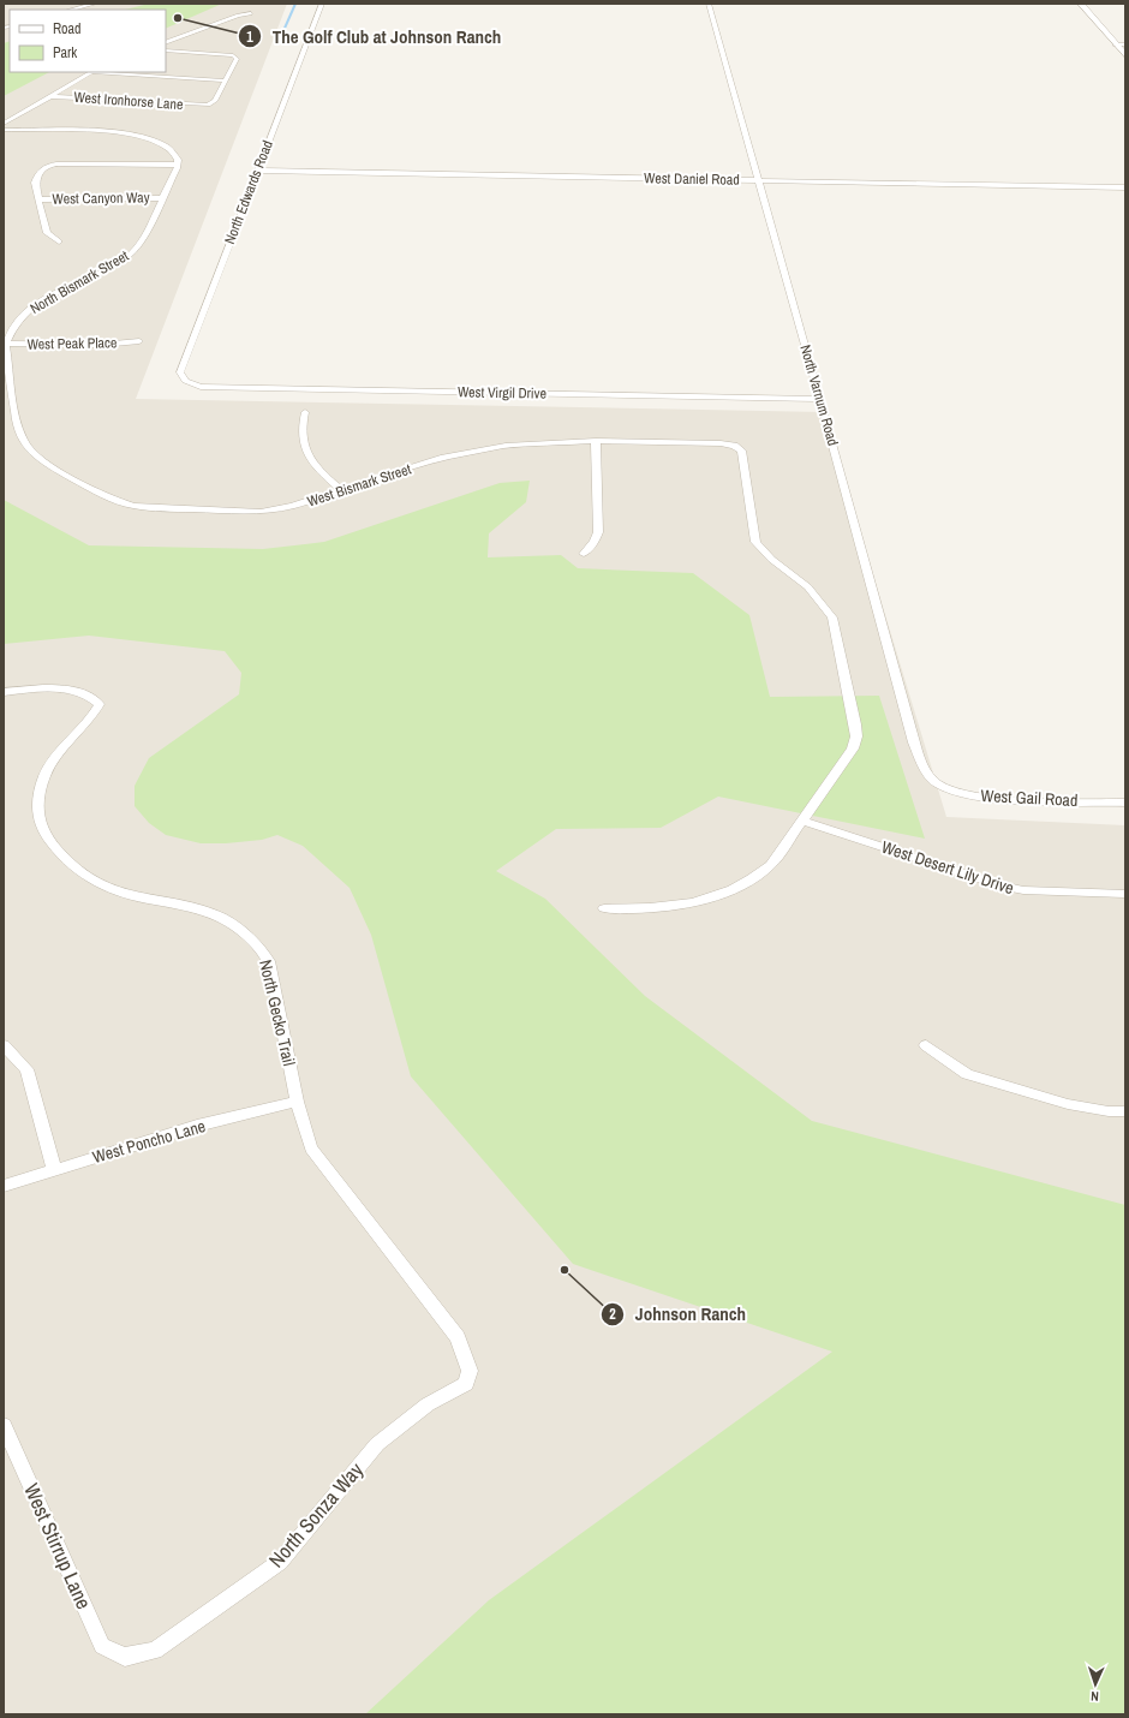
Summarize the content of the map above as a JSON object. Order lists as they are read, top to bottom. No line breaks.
{"streets":{"street":["West Ironhorse Lane","West Daniel Road","North Edwards Road","West Canyon Way","North Bismark Street","West Peak Place","West Virgil Drive","North Varnum Road","West Bismark Street","West Gail Road","West Desert Lily Drive","North Gecko Trail","West Poncho Lane","North Sonza Way","West Stirrup Lane"]},"crossings":[["West Daniel Road","North Edwards Road"],["West Daniel Road","North Varnum Road"],["North Edwards Road","West Virgil Drive"],["West Canyon Way","North Bismark Street"],["North Bismark Street","West Peak Place"],["West Virgil Drive","North Varnum Road"],["North Varnum Road","West Gail Road"],["West Bismark Street","West Desert Lily Drive"],["North Gecko Trail","West Poncho Lane"],["North Gecko Trail","North Sonza Way"],["North Sonza Way","West Stirrup Lane"]],"places":["The Golf Club at Johnson Ranch","Johnson Ranch"],"legend":["Road","Park"],"north":"bottom"}
